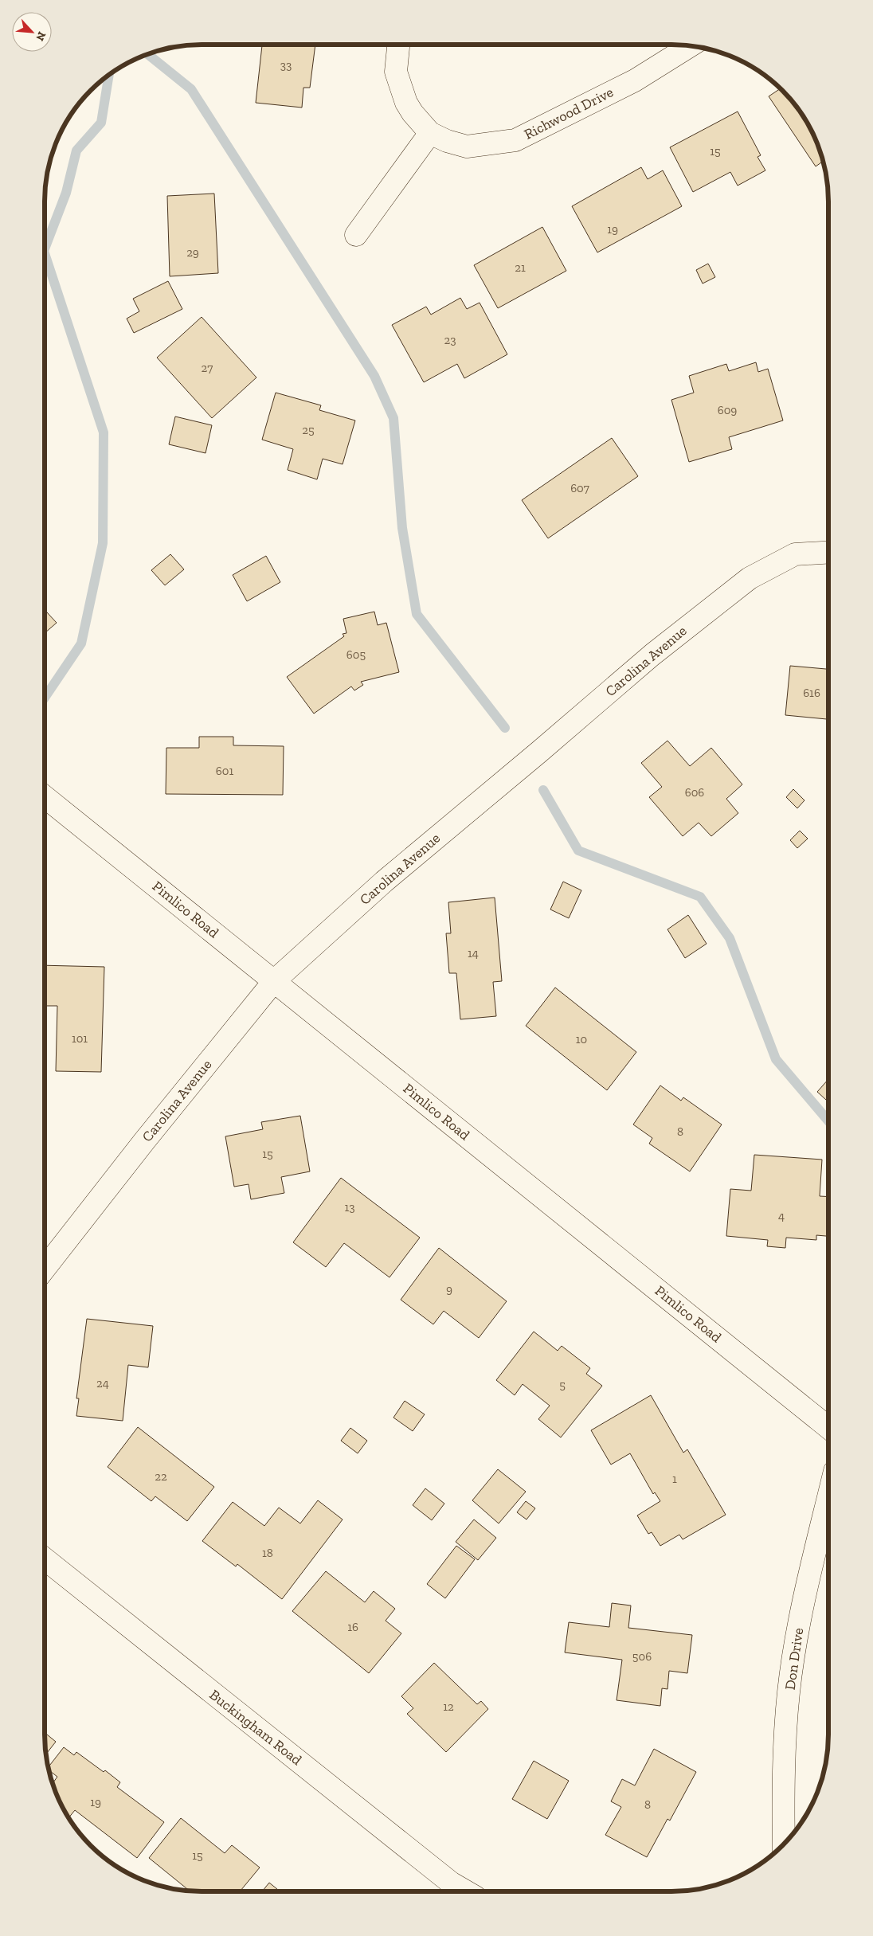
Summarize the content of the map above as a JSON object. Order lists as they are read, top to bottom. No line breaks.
{"streets":{"street":["Richwood Drive","Carolina Avenue","Pimlico Road","Don Drive","Buckingham Road"]},"crossings":[["Carolina Avenue","Pimlico Road"]],"house_numbers":["33","15","19","29","21","23","27","609","25","607","605","616","601","606","14","101","10","8","15","13","4","9","24","5","22","1","18","16","506","12","19","8","15"],"north":"bottom right"}
